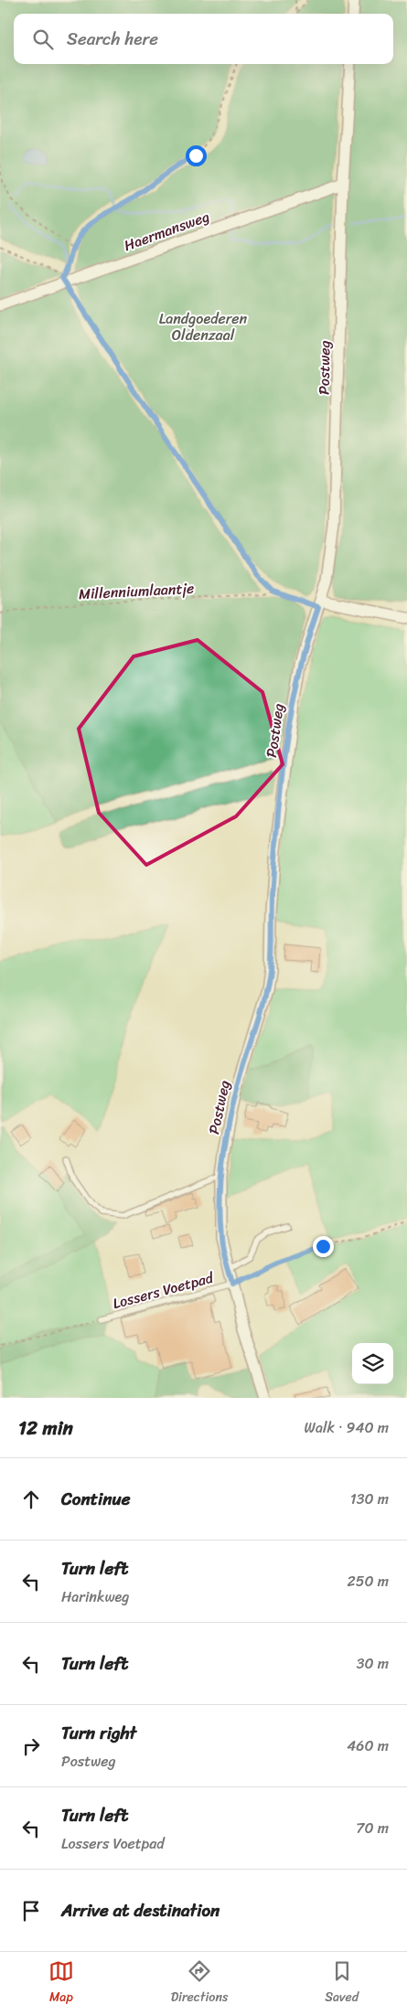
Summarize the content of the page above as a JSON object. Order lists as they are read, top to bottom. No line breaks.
{"streets":{"street":["Haermansweg","Postweg"],"lane":["Lossers Voetpad"],"path":["Millenniumlaantje"]},"crossings":[["Haermansweg","Postweg"],["Postweg","Lossers Voetpad"]],"parks":["Landgoederen Oldenzaal"],"page":{"search":"Search here","heading":["12 min","Walk · 940 m"],"list":[["Continue","130 m"],["Turn left","Harinkweg","250 m"],["Turn left","30 m"],["Turn right","Postweg","460 m"],["Turn left","Lossers Voetpad","70 m"],"Arrive at destination"],"nav":["Map","Directions","Saved"]}}
